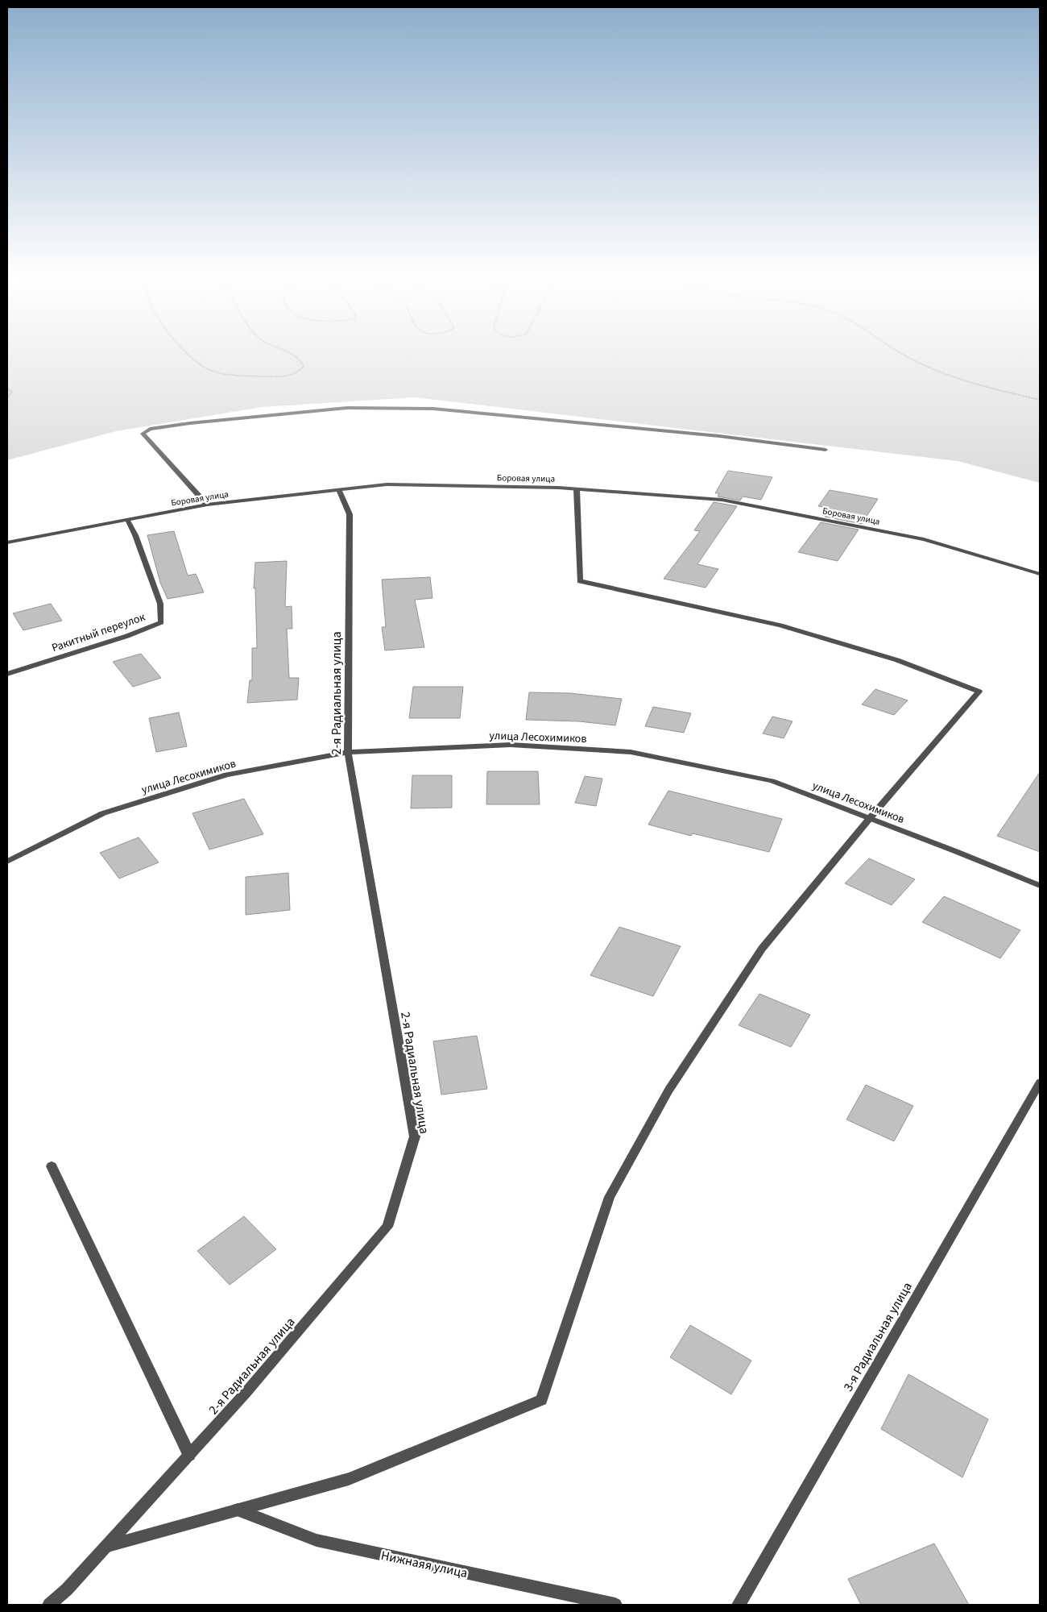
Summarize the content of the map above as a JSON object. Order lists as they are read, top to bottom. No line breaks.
{"streets":{"street":["Боровая улица","Ракитный переулок","2-я Радиальная улица","улица Лесохимиков","3-я Радиальная улица","Нижнаяя улица"]},"crossings":[["Боровая улица","Ракитный переулок"],["Боровая улица","2-я Радиальная улица"],["2-я Радиальная улица","улица Лесохимиков"]]}
